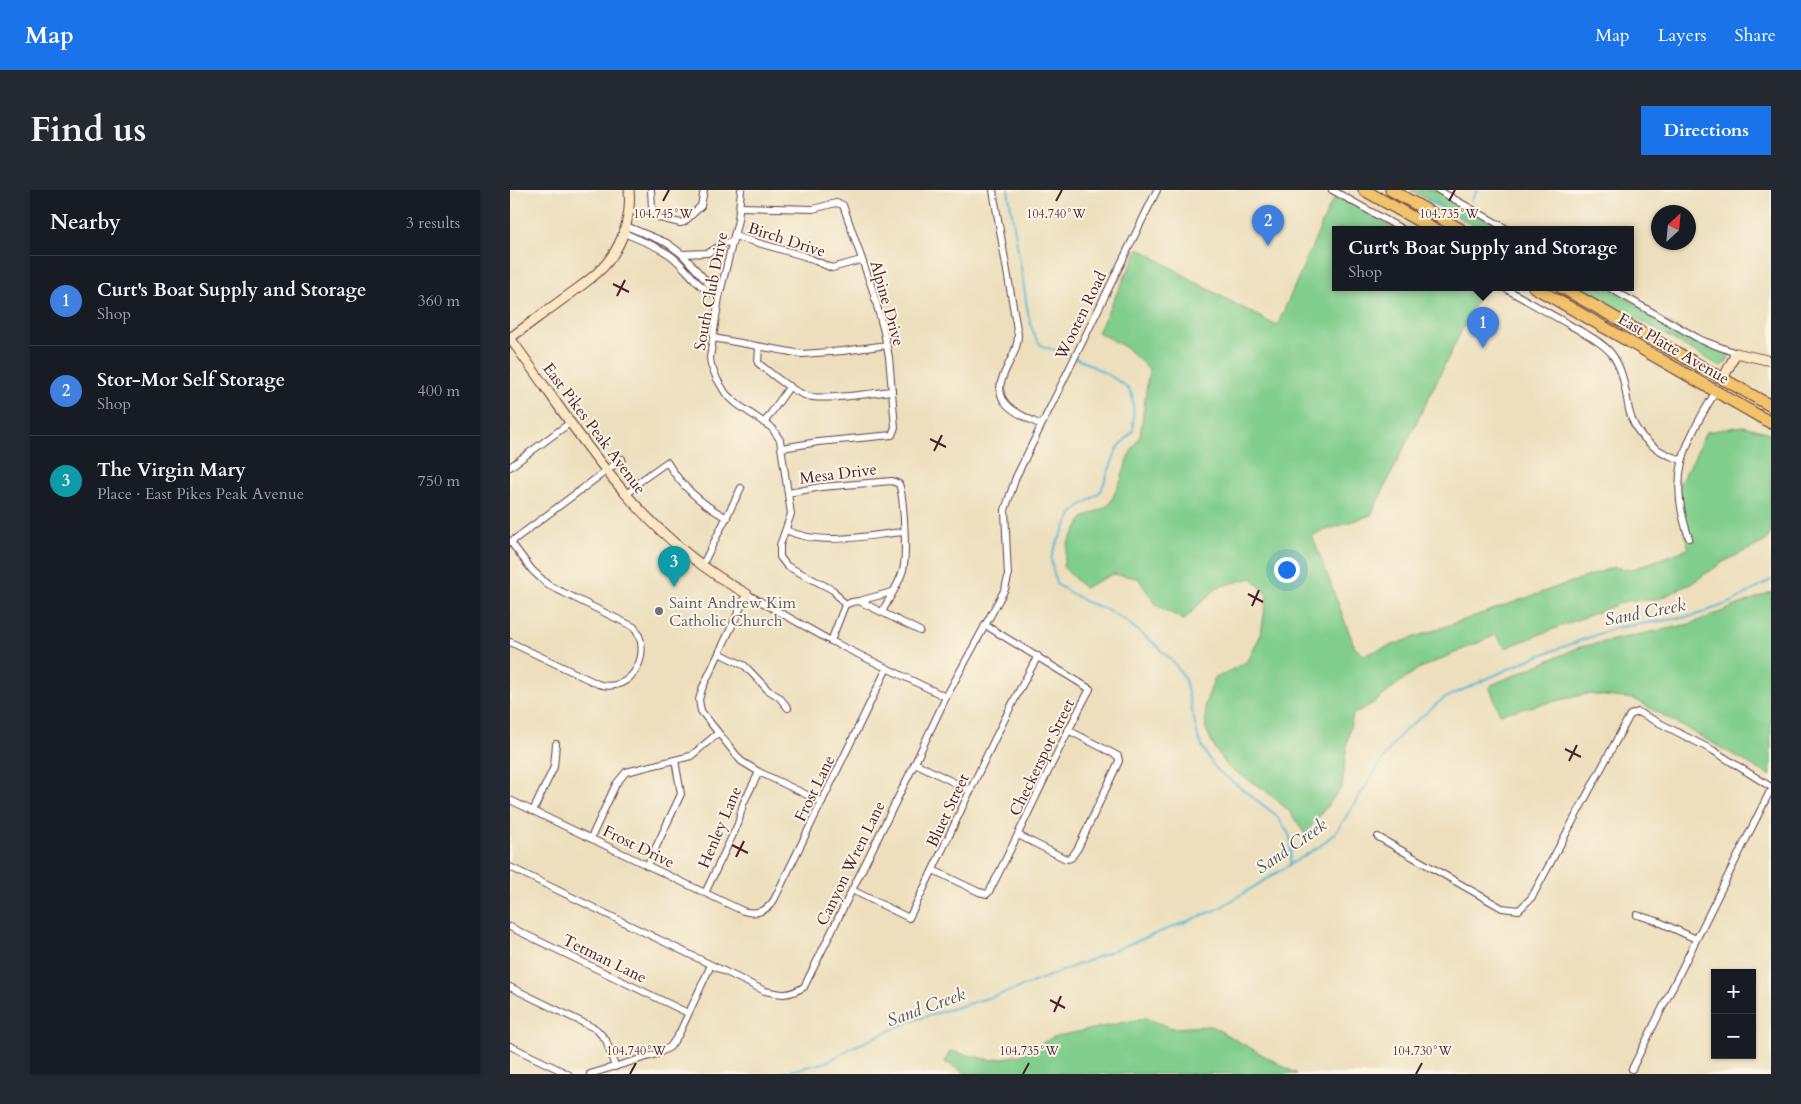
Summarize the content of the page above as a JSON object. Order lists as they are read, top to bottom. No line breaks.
{"streets":{"highway":["East Platte Avenue"],"street":["Birch Drive","South Club Drive","Alpine Drive","Wooten Road","East Pikes Peak Avenue","Mesa Drive","Checkerspot Street","Frost Lane","Bluet Street","Henley Lane","Frost Drive","Canyon Wren Lane","Tetman Lane"]},"crossings":[["Birch Drive","South Club Drive"],["Birch Drive","Alpine Drive"],["South Club Drive","Alpine Drive"],["South Club Drive","Mesa Drive"],["Wooten Road","Canyon Wren Lane"],["East Pikes Peak Avenue","Frost Lane"],["East Pikes Peak Avenue","Canyon Wren Lane"],["Checkerspot Street","Bluet Street"],["Checkerspot Street","Canyon Wren Lane"],["Frost Lane","Frost Drive"],["Bluet Street","Canyon Wren Lane"],["Henley Lane","Frost Drive"]],"water":["Sand Creek"],"places":["Saint Andrew Kim Catholic Church"],"north":"top right","page":{"header":"Map","nav":["Map","Layers","Share"],"title":"Find us","buttons":"Directions","heading":["Nearby","3 results"],"pins":["2","1","3"],"popup":["Curt's Boat Supply and Storage","Shop"],"list":[{"mark":"1","name":"Curt's Boat Supply and Storage","note":"Shop","value":"360 m"},{"mark":"2","name":"Stor-Mor Self Storage","note":"Shop","value":"400 m"},{"mark":"3","name":"The Virgin Mary","note":"Place · East Pikes Peak Avenue","value":"750 m"}],"map_buttons":["+","−"]},"coordinates":["104.745°W","104.740°W","104.735°W","104.730°W"]}
